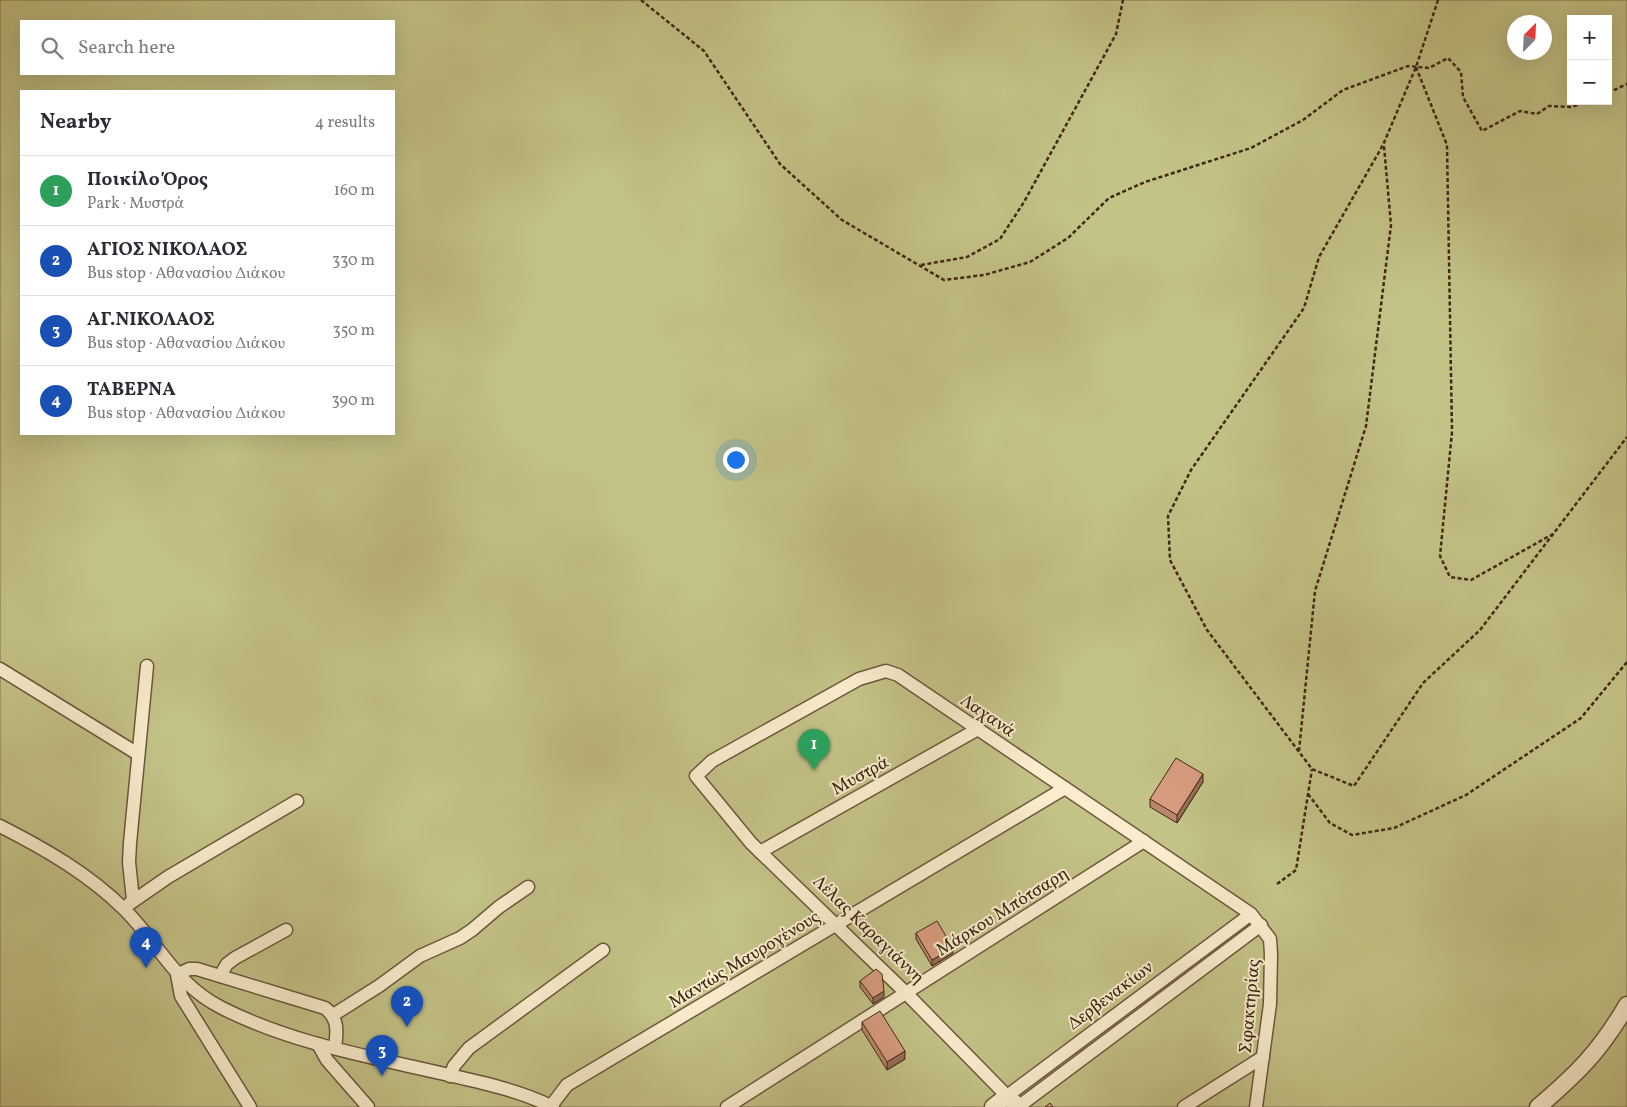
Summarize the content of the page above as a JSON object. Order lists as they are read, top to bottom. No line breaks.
{"streets":{"street":["Λαχανά","Μυστρά","Μάρκου Μπότσαρη","Λέλας Καραγιάννη","Μαντώς Μαυρογένους","Δερβενακίων","Σφακτηρίας"]},"crossings":[["Λαχανά","Μυστρά"],["Λαχανά","Μάρκου Μπότσαρη"],["Λαχανά","Λέλας Καραγιάννη"],["Λαχανά","Μαντώς Μαυρογένους"],["Λαχανά","Δερβενακίων"],["Λαχανά","Σφακτηρίας"],["Μυστρά","Λέλας Καραγιάννη"],["Μάρκου Μπότσαρη","Λέλας Καραγιάννη"],["Λέλας Καραγιάννη","Μαντώς Μαυρογένους"],["Λέλας Καραγιάννη","Δερβενακίων"],["Δερβενακίων","Σφακτηρίας"]],"north":"top right","page":{"map_buttons":["+","−"],"search":"Search here","heading":["Nearby","4 results"],"list":[{"mark":"1","name":"Ποικίλο Όρος","note":"Park · Μυστρά","value":"160 m"},{"mark":"2","name":"ΑΓΙΟΣ ΝΙΚΟΛΑΟΣ","note":"Bus stop · Αθανασίου Διάκου","value":"330 m"},{"mark":"3","name":"ΑΓ.ΝΙΚΟΛΑΟΣ","note":"Bus stop · Αθανασίου Διάκου","value":"350 m"},{"mark":"4","name":"ΤΑΒΕΡΝΑ","note":"Bus stop · Αθανασίου Διάκου","value":"390 m"}],"pins":["1","4","2","3"]}}
